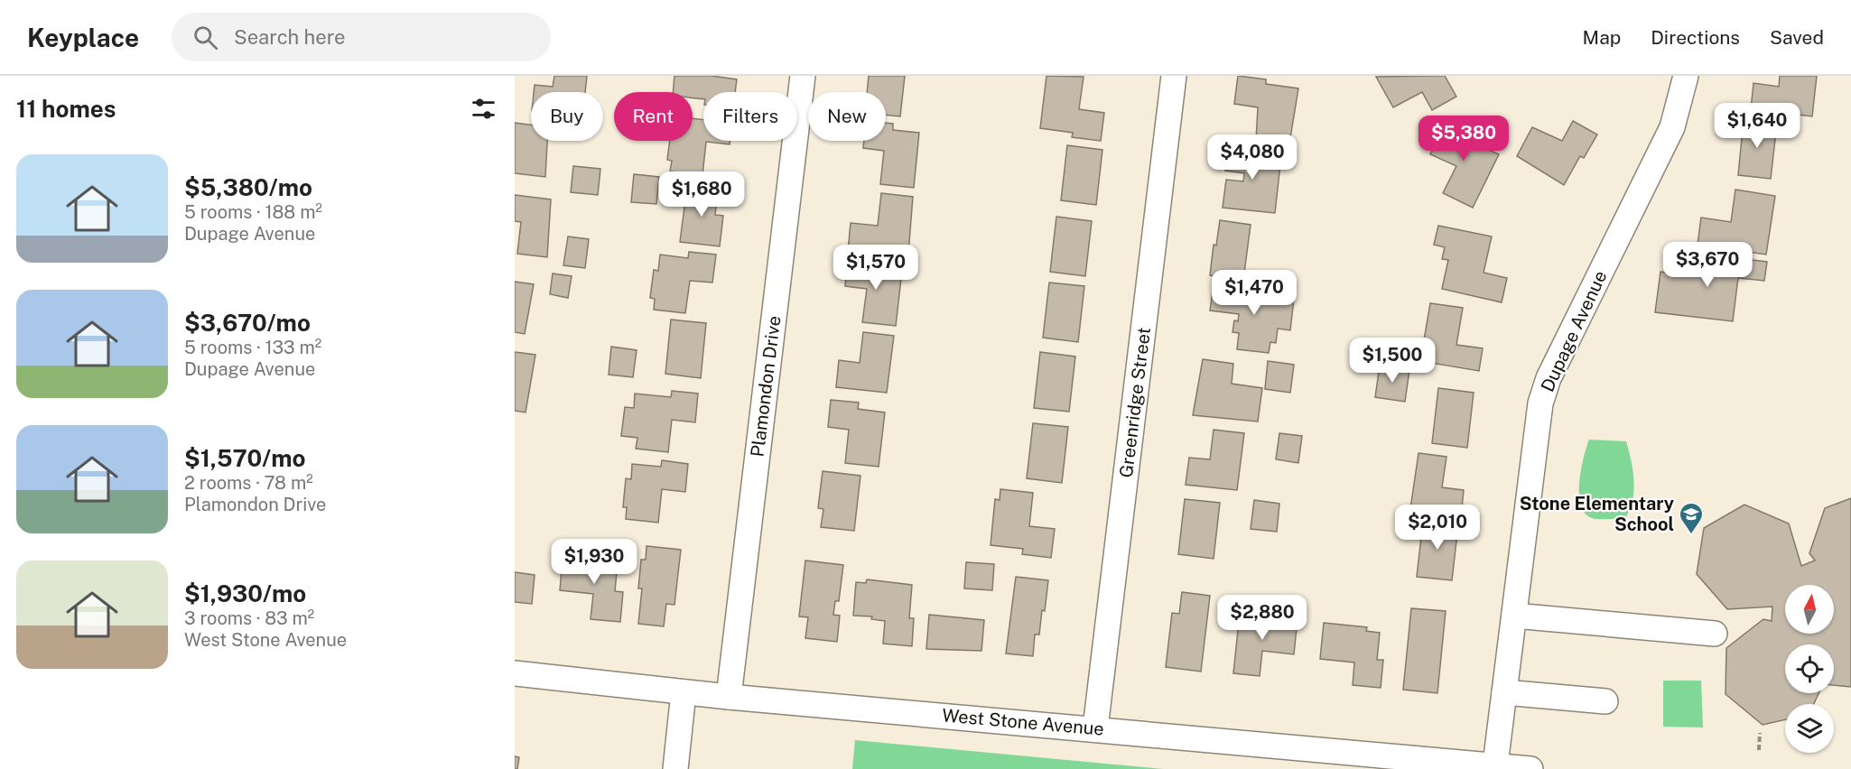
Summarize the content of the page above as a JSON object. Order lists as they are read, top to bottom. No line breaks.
{"streets":{"street":["Dupage Avenue","Plamondon Drive","Greenridge Street","West Stone Avenue"]},"crossings":[["Dupage Avenue","West Stone Avenue"],["Plamondon Drive","West Stone Avenue"],["Greenridge Street","West Stone Avenue"]],"places":{"school or university":["Stone Elementary School"]},"north":"top","page":{"header":"Keyplace","search":"Search here","nav":["Map","Directions","Saved"],"heading":"11 homes","chip":["Buy","Rent","Filters","New"],"price":["$1,640","$5,380","$4,080","$1,680","$3,670","$1,570","$1,470","$1,500","$2,010","$1,930","$2,880"],"list":[{"name":"$5,380/mo","note":"5 rooms · 188 m² · Dupage Avenue"},{"name":"$3,670/mo","note":"5 rooms · 133 m² · Dupage Avenue"},{"name":"$1,570/mo","note":"2 rooms · 78 m² · Plamondon Drive"},{"name":"$1,930/mo","note":"3 rooms · 83 m² · West Stone Avenue"}]}}
